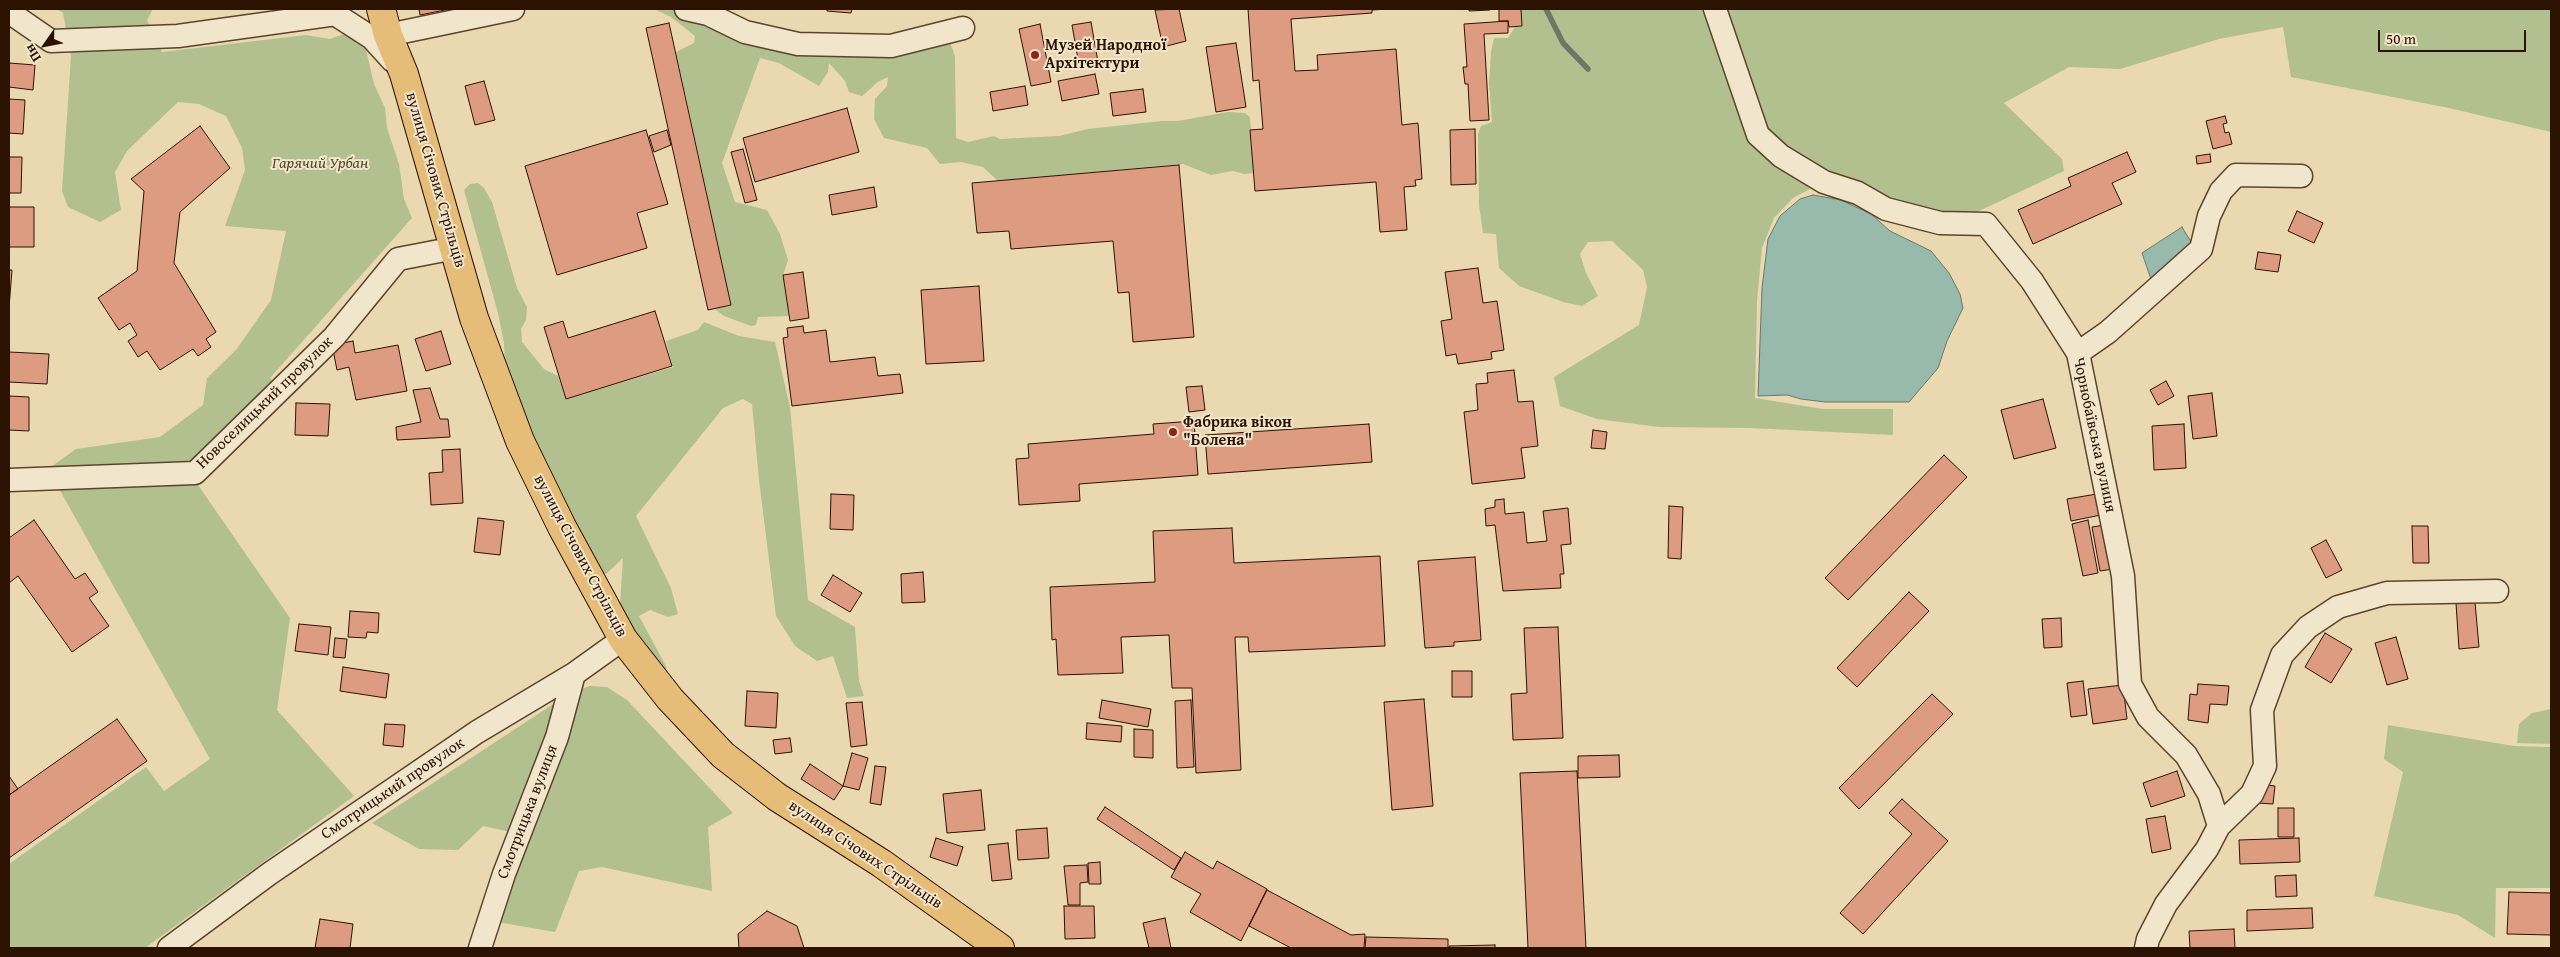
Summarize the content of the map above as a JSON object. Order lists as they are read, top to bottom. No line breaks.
{"streets":{"main road":["вулиця Січових Стрільців"],"street":["Новоселицький провулок","Чорнобаївська вулиця","Смотрицький провулок","Смотрицька вулиця"]},"crossings":[["вулиця Січових Стрільців","Новоселицький провулок"],["вулиця Січових Стрільців","Смотрицький провулок"],["Смотрицький провулок","Смотрицька вулиця"]],"parks":["Гарячий Урбан"],"places":["Музей Народної Архітектури","Фабрика вікон \"Болена\""],"scale_bar":"50 m","north":"bottom left"}
